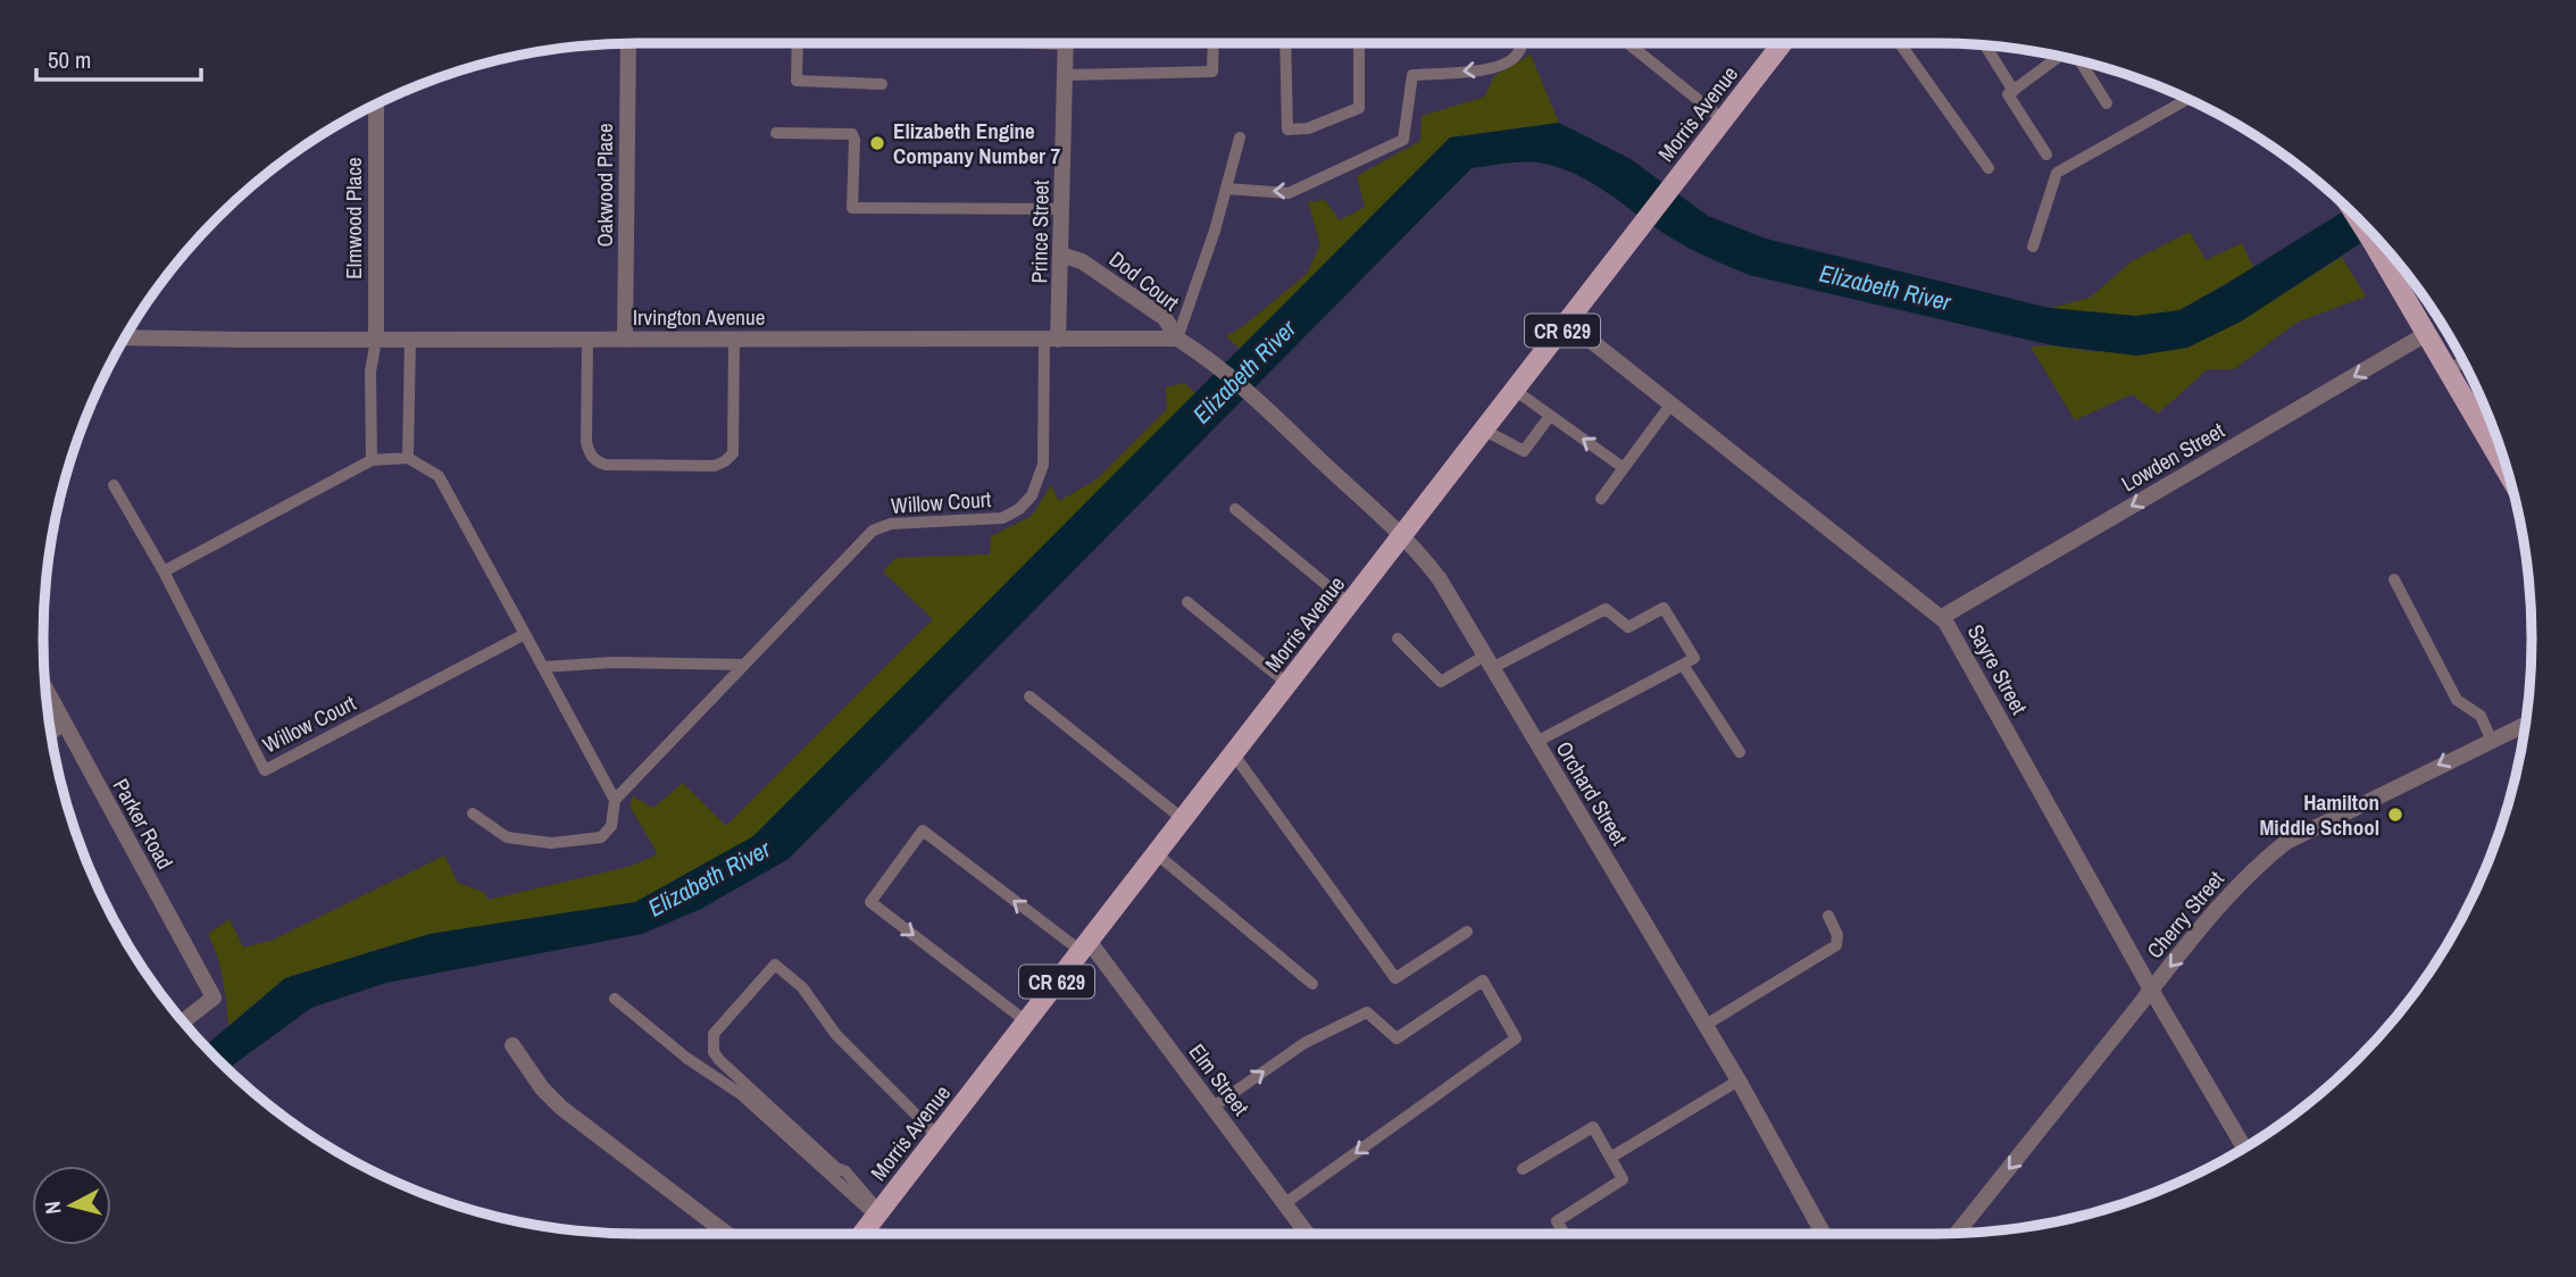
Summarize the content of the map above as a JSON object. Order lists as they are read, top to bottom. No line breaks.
{"streets":{"main road":["Morris Avenue","CR 629"],"street":["Oakwood Place","Elmwood Place","Prince Street","Dod Court","Irvington Avenue","Lowden Street","Sayre Street","Orchard Street","Parker Road","Cherry Street","Elm Street"],"lane":["Willow Court"]},"crossings":[["Morris Avenue","Sayre Street"],["Morris Avenue","Orchard Street"],["Morris Avenue","Elm Street"],["Oakwood Place","Irvington Avenue"],["Elmwood Place","Irvington Avenue"],["Prince Street","Dod Court"],["Prince Street","Irvington Avenue"],["Prince Street","Willow Court"],["Dod Court","Irvington Avenue"],["Dod Court","Orchard Street"],["Irvington Avenue","Willow Court"],["Irvington Avenue","Orchard Street"],["Lowden Street","Sayre Street"],["Sayre Street","Cherry Street"]],"one_way":["Lowden Street","Cherry Street"],"water":["Elizabeth River"],"places":["Elizabeth Engine Company Number 7","Hamilton Middle School"],"scale_bar":"50 m","north":"left"}
